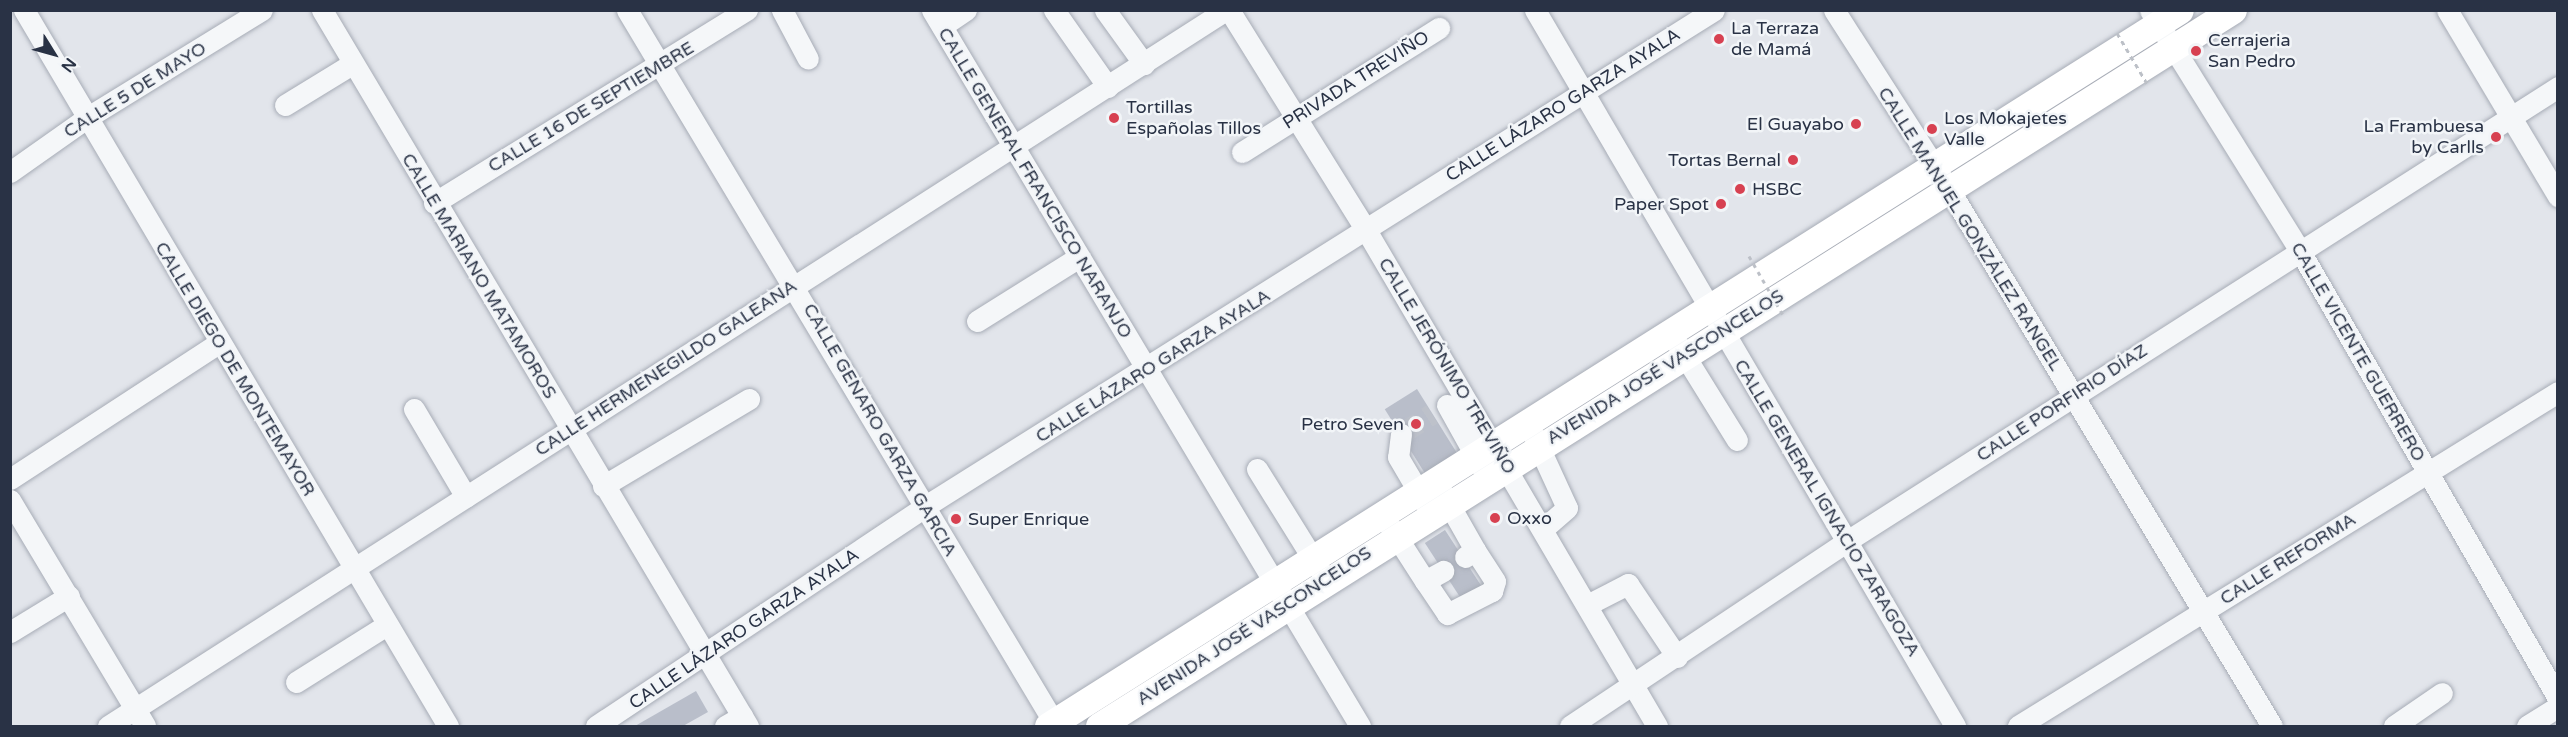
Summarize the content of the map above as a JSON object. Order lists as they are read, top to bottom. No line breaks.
{"streets":{"main road":["AVENIDA JOSÉ VASCONCELOS"],"street":["PRIVADA TREVIÑO","CALLE 5 DE MAYO","CALLE LÁZARO GARZA AYALA","CALLE 16 DE SEPTIEMBRE","CALLE GENERAL FRANCISCO NARANJO","CALLE MANUEL GONZÁLEZ RANGEL","CALLE MARIANO MATAMOROS","CALLE VICENTE GUERRERO","CALLE JERÓNIMO TREVIÑO","CALLE HERMENEGILDO GALEANA","CALLE DIEGO DE MONTEMAYOR","CALLE PORFIRIO DÍAZ","CALLE GENARO GARZA GARCIA","CALLE GENERAL IGNACIO ZARAGOZA","CALLE REFORMA"]},"crossings":[["PRIVADA TREVIÑO","CALLE JERÓNIMO TREVIÑO"],["CALLE 5 DE MAYO","CALLE DIEGO DE MONTEMAYOR"],["CALLE LÁZARO GARZA AYALA","CALLE GENERAL FRANCISCO NARANJO"],["CALLE LÁZARO GARZA AYALA","CALLE MARIANO MATAMOROS"],["CALLE LÁZARO GARZA AYALA","CALLE JERÓNIMO TREVIÑO"],["CALLE LÁZARO GARZA AYALA","CALLE GENARO GARZA GARCIA"],["CALLE LÁZARO GARZA AYALA","CALLE GENERAL IGNACIO ZARAGOZA"],["CALLE 16 DE SEPTIEMBRE","CALLE MARIANO MATAMOROS"],["CALLE 16 DE SEPTIEMBRE","CALLE GENARO GARZA GARCIA"],["CALLE GENERAL FRANCISCO NARANJO","AVENIDA JOSÉ VASCONCELOS"],["CALLE GENERAL FRANCISCO NARANJO","CALLE HERMENEGILDO GALEANA"],["CALLE MANUEL GONZÁLEZ RANGEL","AVENIDA JOSÉ VASCONCELOS"],["CALLE MANUEL GONZÁLEZ RANGEL","CALLE PORFIRIO DÍAZ"],["CALLE MANUEL GONZÁLEZ RANGEL","CALLE REFORMA"],["CALLE MARIANO MATAMOROS","CALLE HERMENEGILDO GALEANA"],["CALLE VICENTE GUERRERO","AVENIDA JOSÉ VASCONCELOS"],["CALLE VICENTE GUERRERO","CALLE PORFIRIO DÍAZ"],["CALLE VICENTE GUERRERO","CALLE REFORMA"],["CALLE JERÓNIMO TREVIÑO","AVENIDA JOSÉ VASCONCELOS"],["CALLE JERÓNIMO TREVIÑO","CALLE HERMENEGILDO GALEANA"],["CALLE JERÓNIMO TREVIÑO","CALLE PORFIRIO DÍAZ"],["AVENIDA JOSÉ VASCONCELOS","CALLE GENARO GARZA GARCIA"],["AVENIDA JOSÉ VASCONCELOS","CALLE GENERAL IGNACIO ZARAGOZA"],["CALLE HERMENEGILDO GALEANA","CALLE DIEGO DE MONTEMAYOR"],["CALLE HERMENEGILDO GALEANA","CALLE GENARO GARZA GARCIA"],["CALLE PORFIRIO DÍAZ","CALLE GENERAL IGNACIO ZARAGOZA"]],"places":["La Terraza de Mamá","Cerrajeria San Pedro","Tortillas Españolas Tillos","El Guayabo","Los Mokajetes Valle","La Frambuesa by Carlls","Tortas Bernal","HSBC","Paper Spot","Petro Seven","Oxxo","Super Enrique"],"north":"bottom right"}
